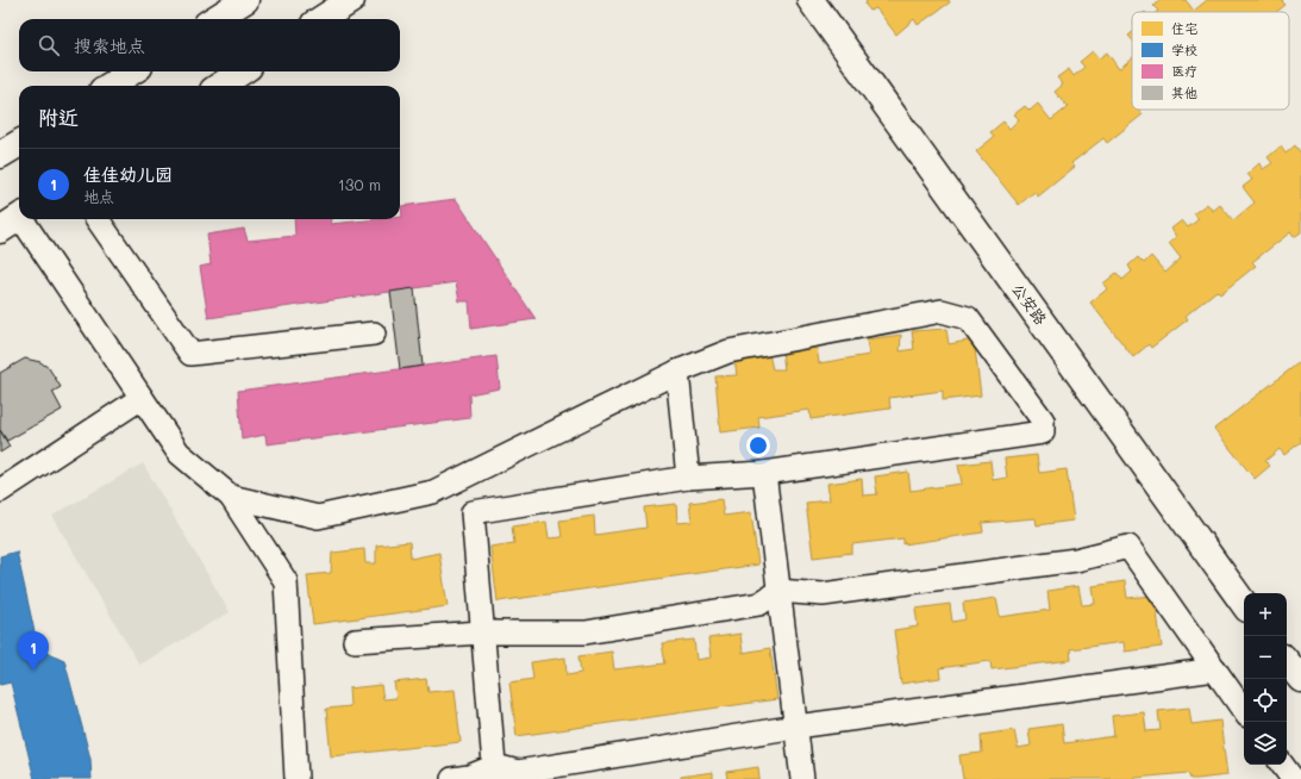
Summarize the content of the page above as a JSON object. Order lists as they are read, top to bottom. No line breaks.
{"streets":{"street":["公安路"]},"legend":["住宅","学校","医疗","其他"],"page":{"search":"搜索地点","heading":"附近","list":[{"mark":"1","name":"佳佳幼儿园","note":"地点","value":"130 m"}],"map_buttons":["+","−"],"pins":"1"}}
